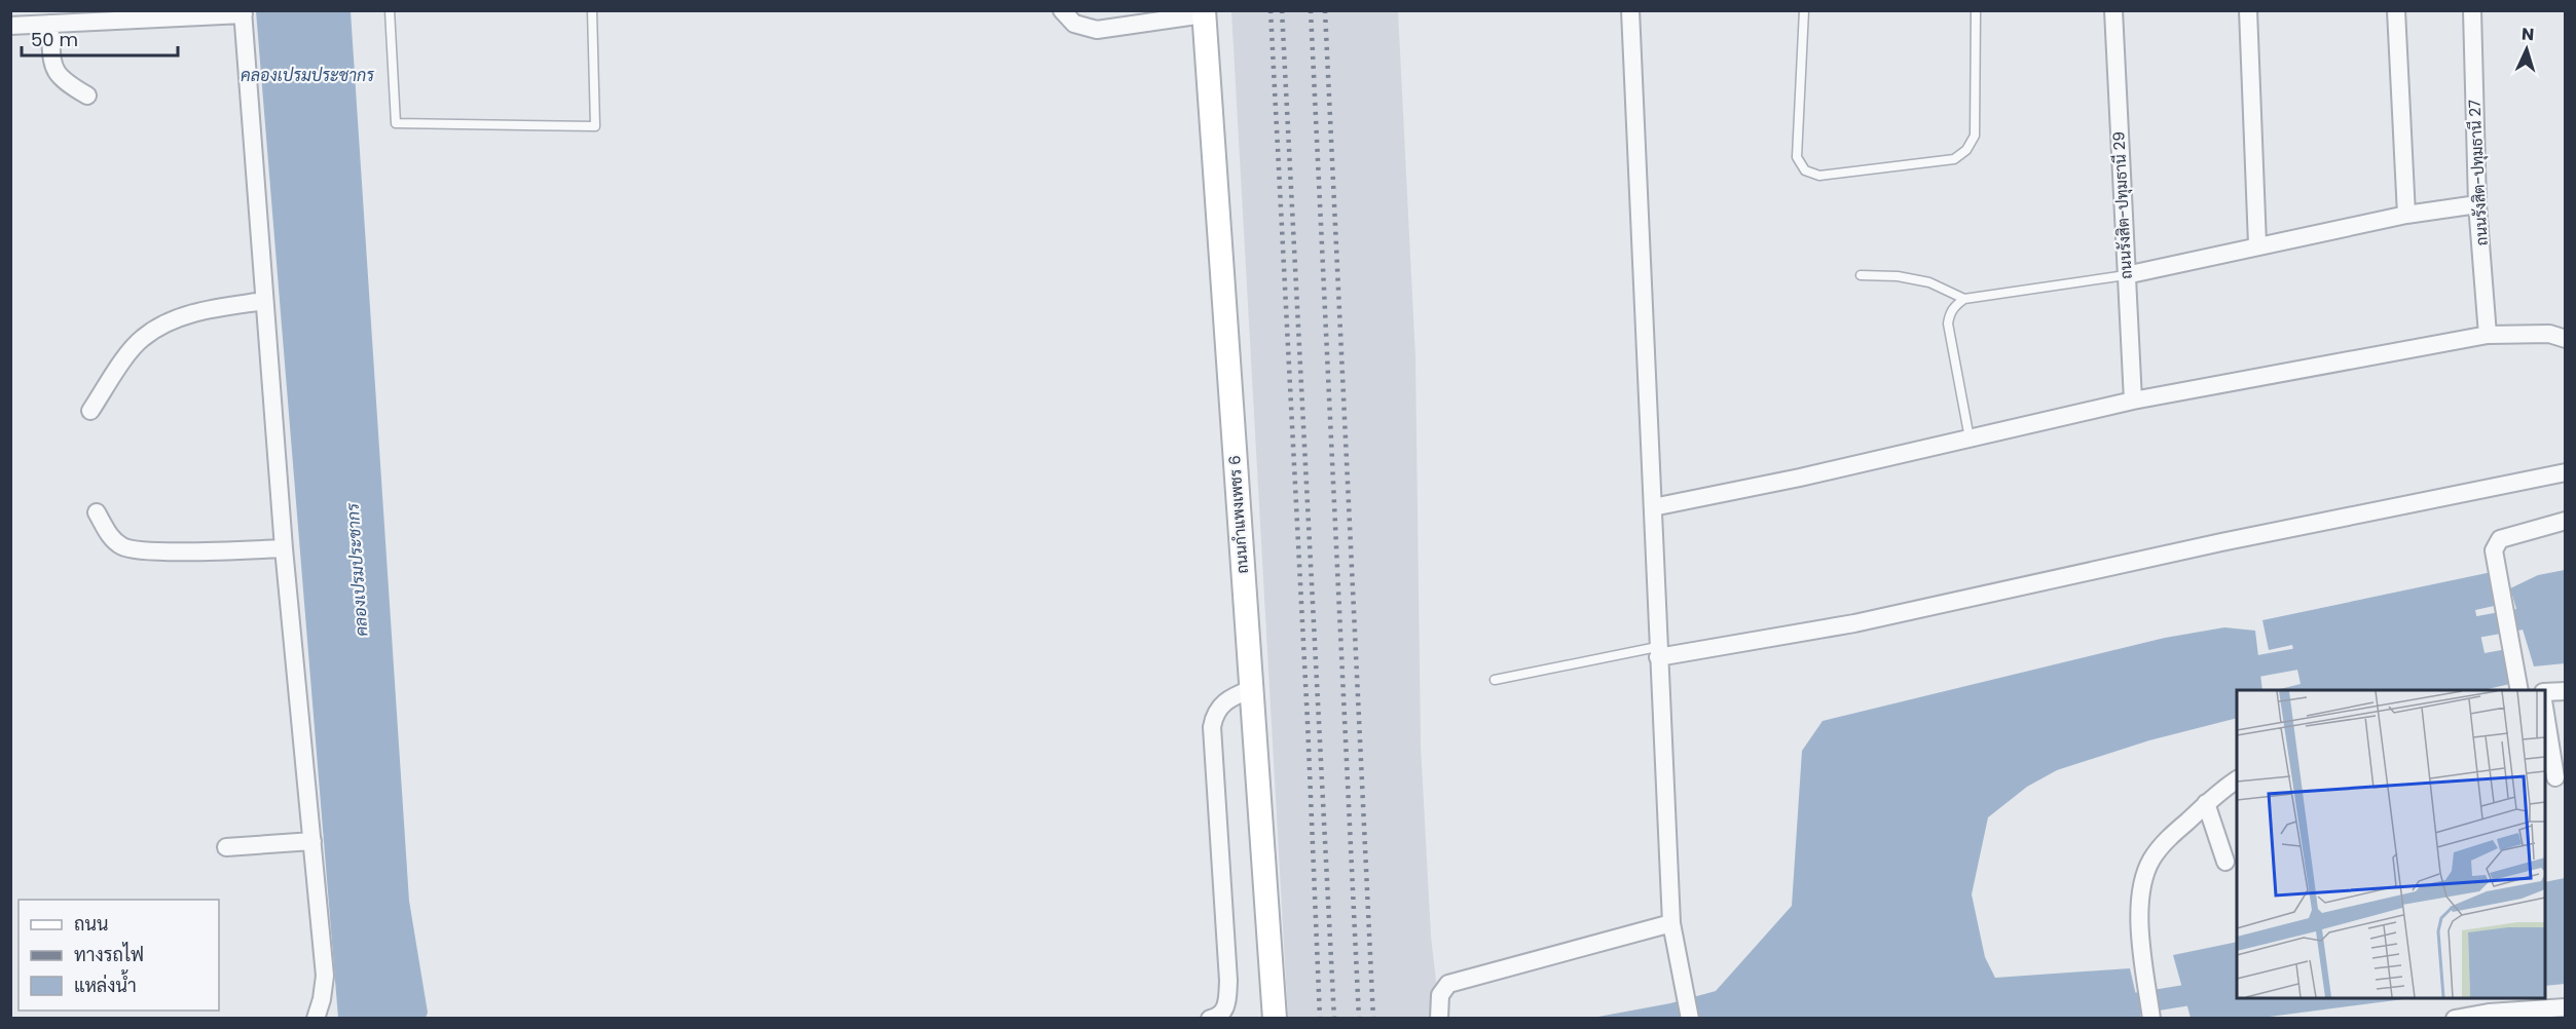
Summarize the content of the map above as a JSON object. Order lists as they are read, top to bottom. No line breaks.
{"streets":{"main road":["ถนนกำแพงเพชร 6"],"street":["ถนนรังสิต-ปทุมธานี 27","ถนนรังสิต-ปทุมธานี 29"]},"water":["คลองเปรมประชากร"],"legend":["ถนน","ทางรถไฟ","แหล่งน้ำ"],"scale_bar":"50 m","north":"top"}
